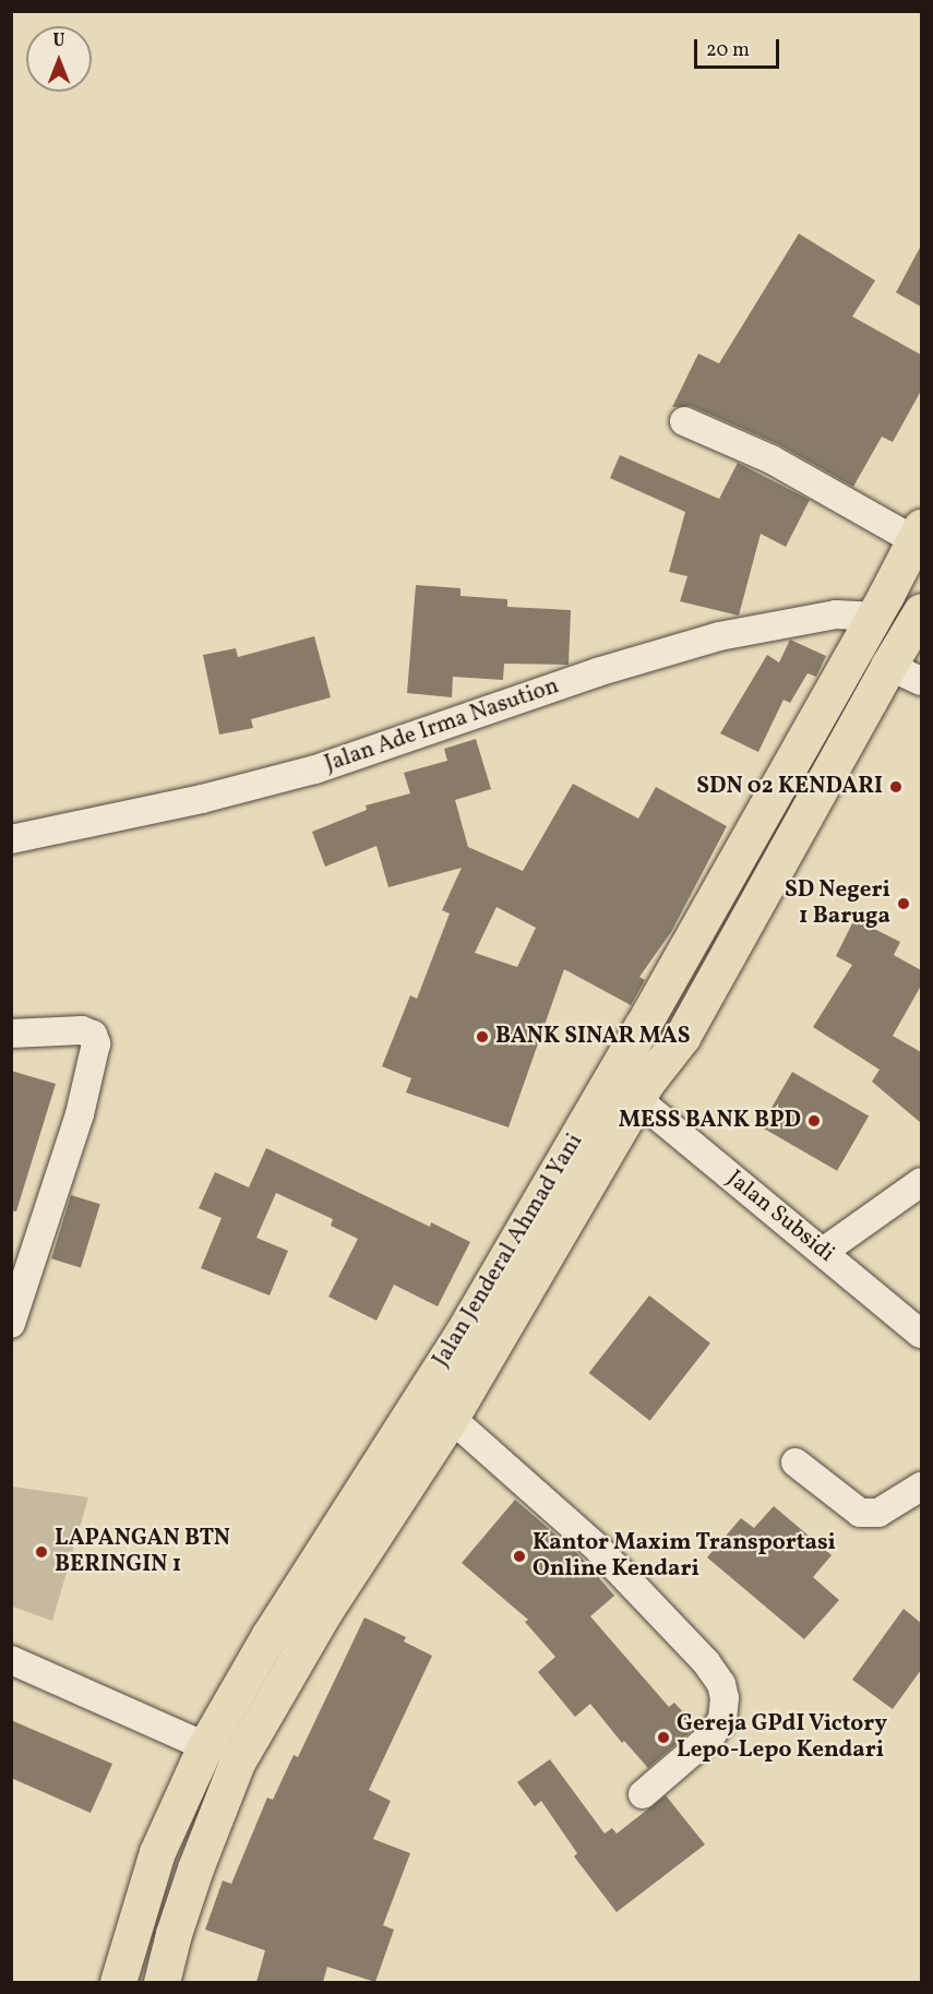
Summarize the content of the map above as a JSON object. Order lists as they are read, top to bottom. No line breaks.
{"streets":{"highway":["Jalan Jenderal Ahmad Yani"],"street":["Jalan Ade Irma Nasution","Jalan Subsidi"]},"crossings":[["Jalan Ade Irma Nasution","Jalan Jenderal Ahmad Yani"],["Jalan Subsidi","Jalan Jenderal Ahmad Yani"]],"places":["SDN 02 KENDARI","SD Negeri 1 Baruga","BANK SINAR MAS","MESS BANK BPD","LAPANGAN BTN BERINGIN 1","Kantor Maxim Transportasi Online Kendari","Gereja GPdI Victory Lepo-Lepo Kendari"],"scale_bar":"20 m","north":"top"}
